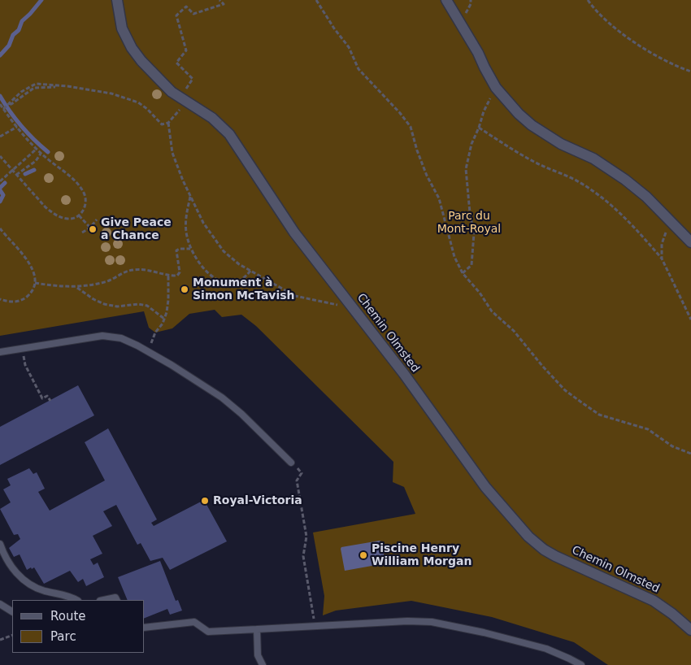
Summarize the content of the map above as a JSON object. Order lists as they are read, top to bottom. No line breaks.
{"streets":{"street":["Chemin Olmsted"]},"parks":["Parc du Mont-Royal"],"places":["Give Peace a Chance","Monument à Simon McTavish","Royal-Victoria","Piscine Henry William Morgan"],"legend":["Route","Parc"]}
